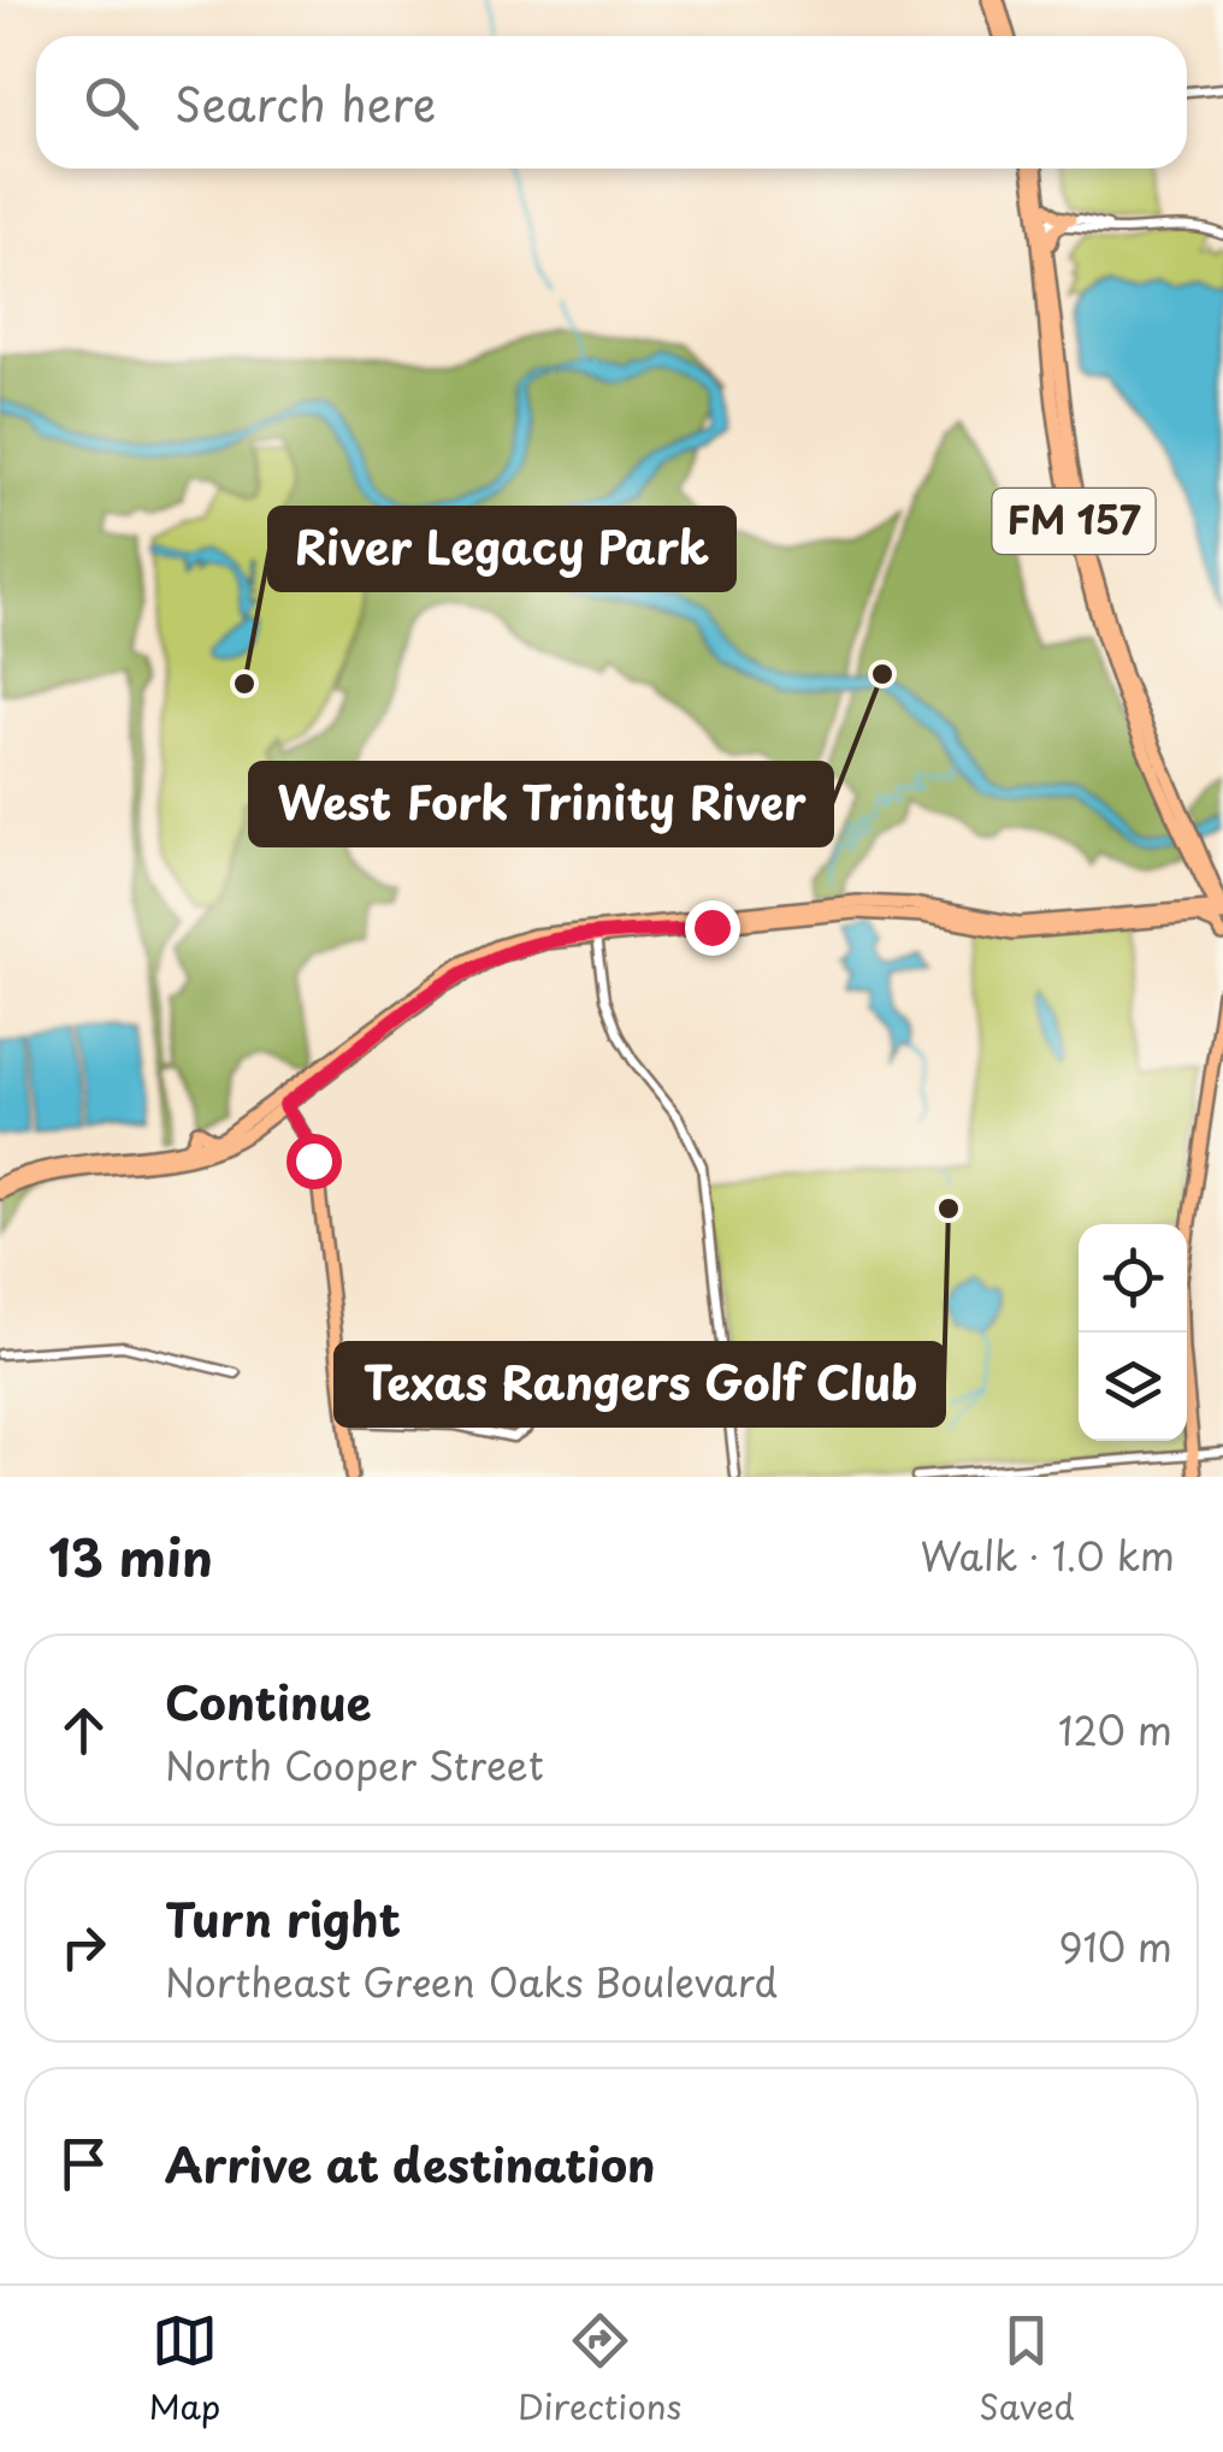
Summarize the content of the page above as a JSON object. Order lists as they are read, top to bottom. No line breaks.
{"streets":{"main road":["FM 157"]},"places":["West Fork Trinity River","River Legacy Park","Texas Rangers Golf Club"],"page":{"search":"Search here","heading":["13 min","Walk · 1.0 km"],"list":[["Continue","North Cooper Street","120 m"],["Turn right","Northeast Green Oaks Boulevard","910 m"],"Arrive at destination"],"nav":["Map","Directions","Saved"]}}
